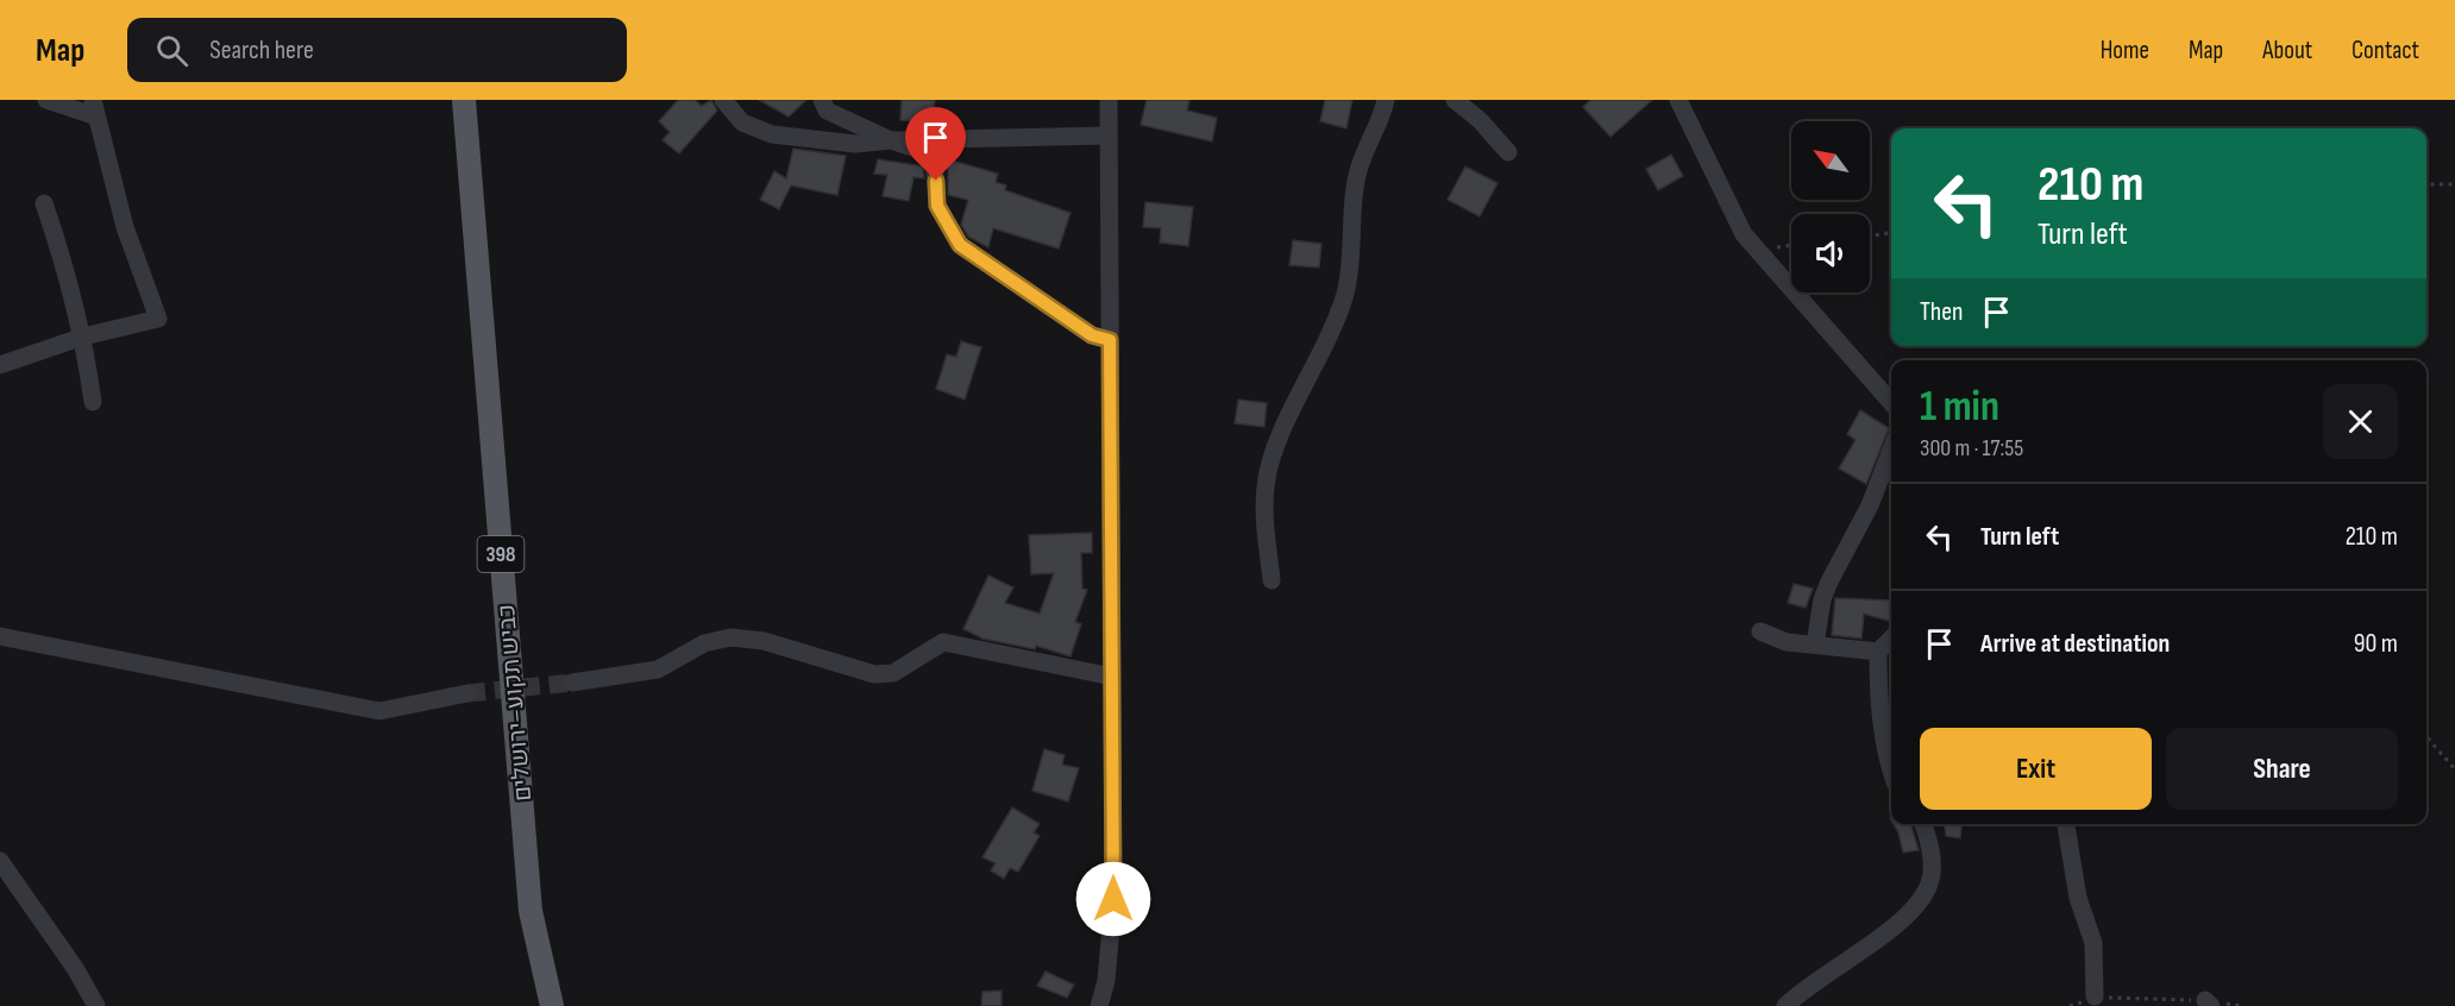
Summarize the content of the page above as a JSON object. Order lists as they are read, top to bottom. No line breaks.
{"streets":{"main road":["398","כביש תקוע–ירושלים"]},"north":"top left","page":{"header":"Map","search":"Search here","nav":["Home","Map","About","Contact"],"turn":["210 m","Turn left"],"then":"Then","heading":["1 min","300 m · 17:55"],"list":[{"name":"Turn left","value":"210 m"},{"name":"Arrive at destination","value":"90 m"}],"buttons":["Exit","Share"]}}
